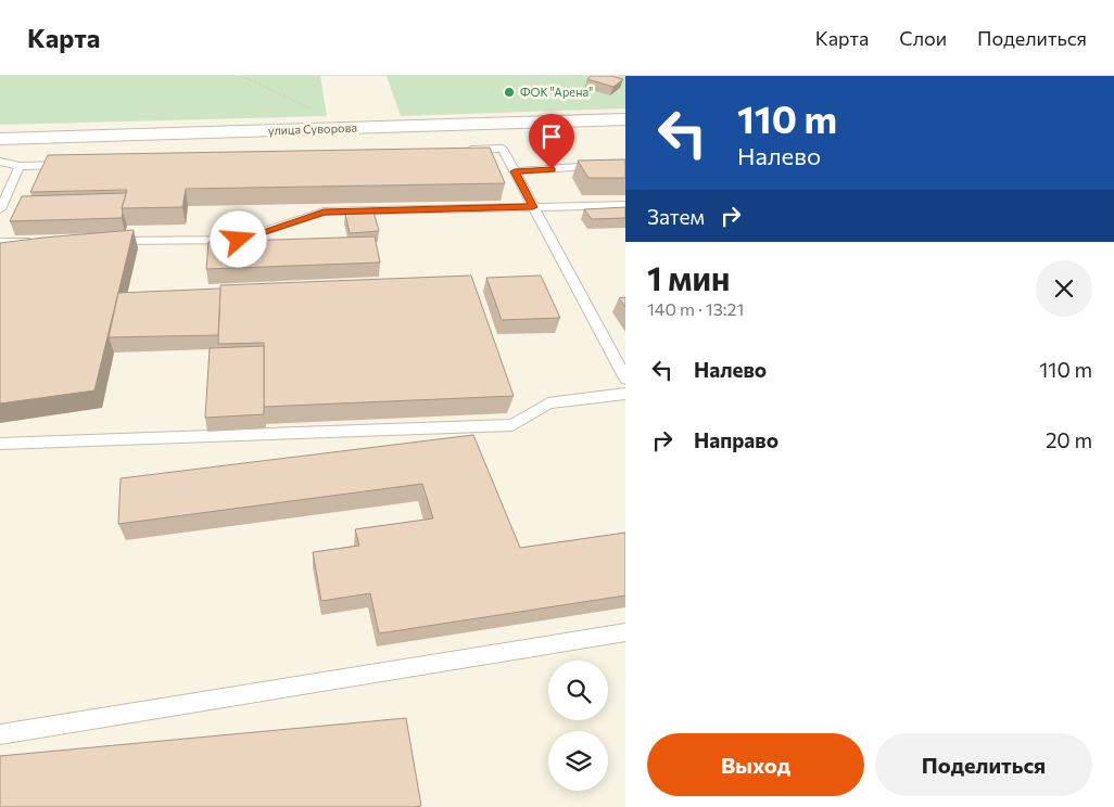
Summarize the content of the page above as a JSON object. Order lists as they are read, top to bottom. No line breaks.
{"streets":{"street":["улица Суворова"]},"places":["ФОК \"Арена\""],"page":{"header":"Карта","nav":["Карта","Слои","Поделиться"],"turn":["110 m","Налево"],"then":"Затем","heading":["1 мин","140 m · 13:21"],"list":[{"name":"Налево","value":"110 m"},{"name":"Направо","value":"20 m"}],"buttons":["Выход","Поделиться"]}}
